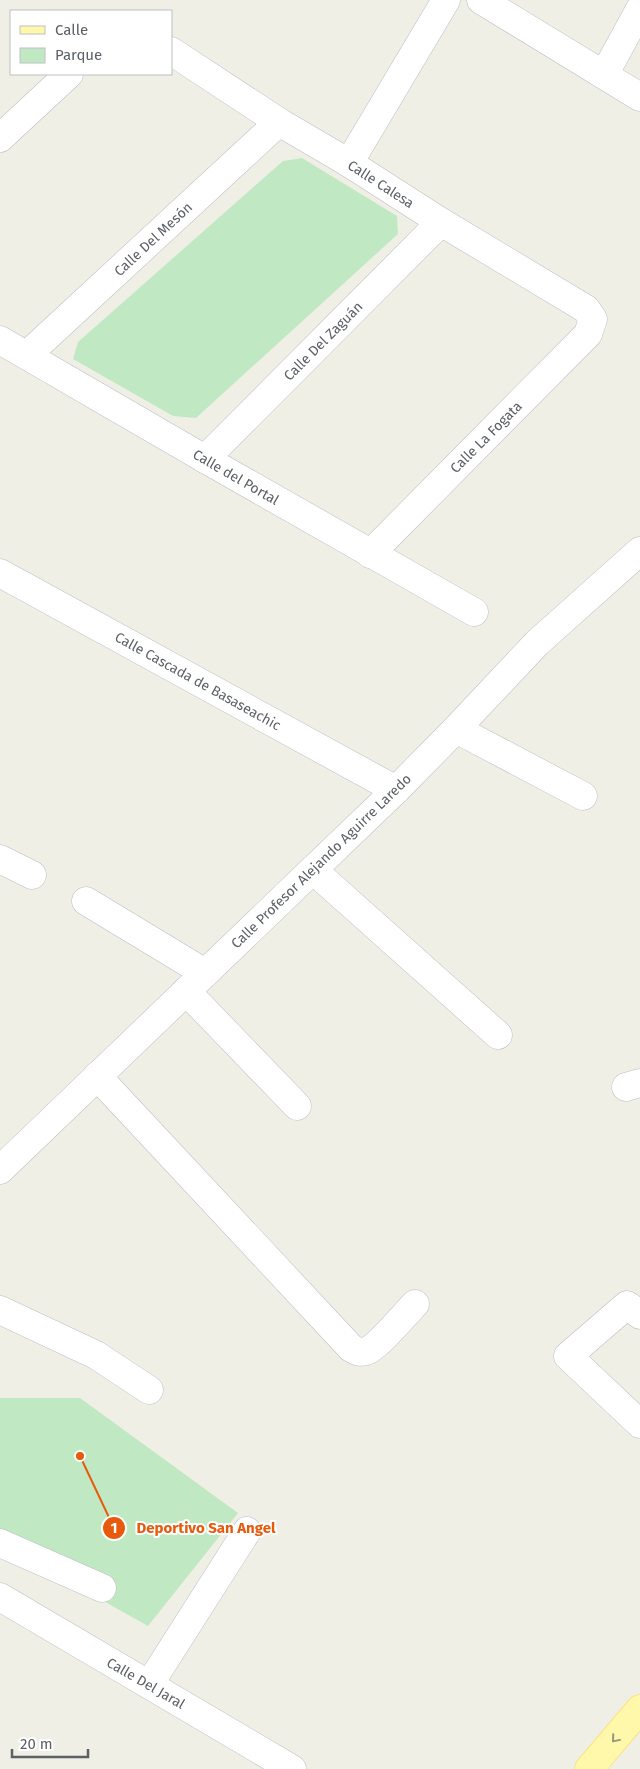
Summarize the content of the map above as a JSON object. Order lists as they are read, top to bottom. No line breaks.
{"streets":{"street":["Calle Calesa","Calle Del Mesón","Calle Del Zaguán","Calle La Fogata","Calle del Portal","Calle Cascada de Basaseachic","Calle Profesor Alejando Aguirre Laredo","Calle Del Jaral"]},"crossings":[["Calle Calesa","Calle Del Mesón"],["Calle Calesa","Calle Del Zaguán"],["Calle Calesa","Calle La Fogata"],["Calle Del Mesón","Calle del Portal"],["Calle Del Zaguán","Calle del Portal"],["Calle La Fogata","Calle del Portal"],["Calle Cascada de Basaseachic","Calle Profesor Alejando Aguirre Laredo"]],"places":["Deportivo San Angel"],"legend":["Calle","Parque"],"scale_bar":"20 m"}
